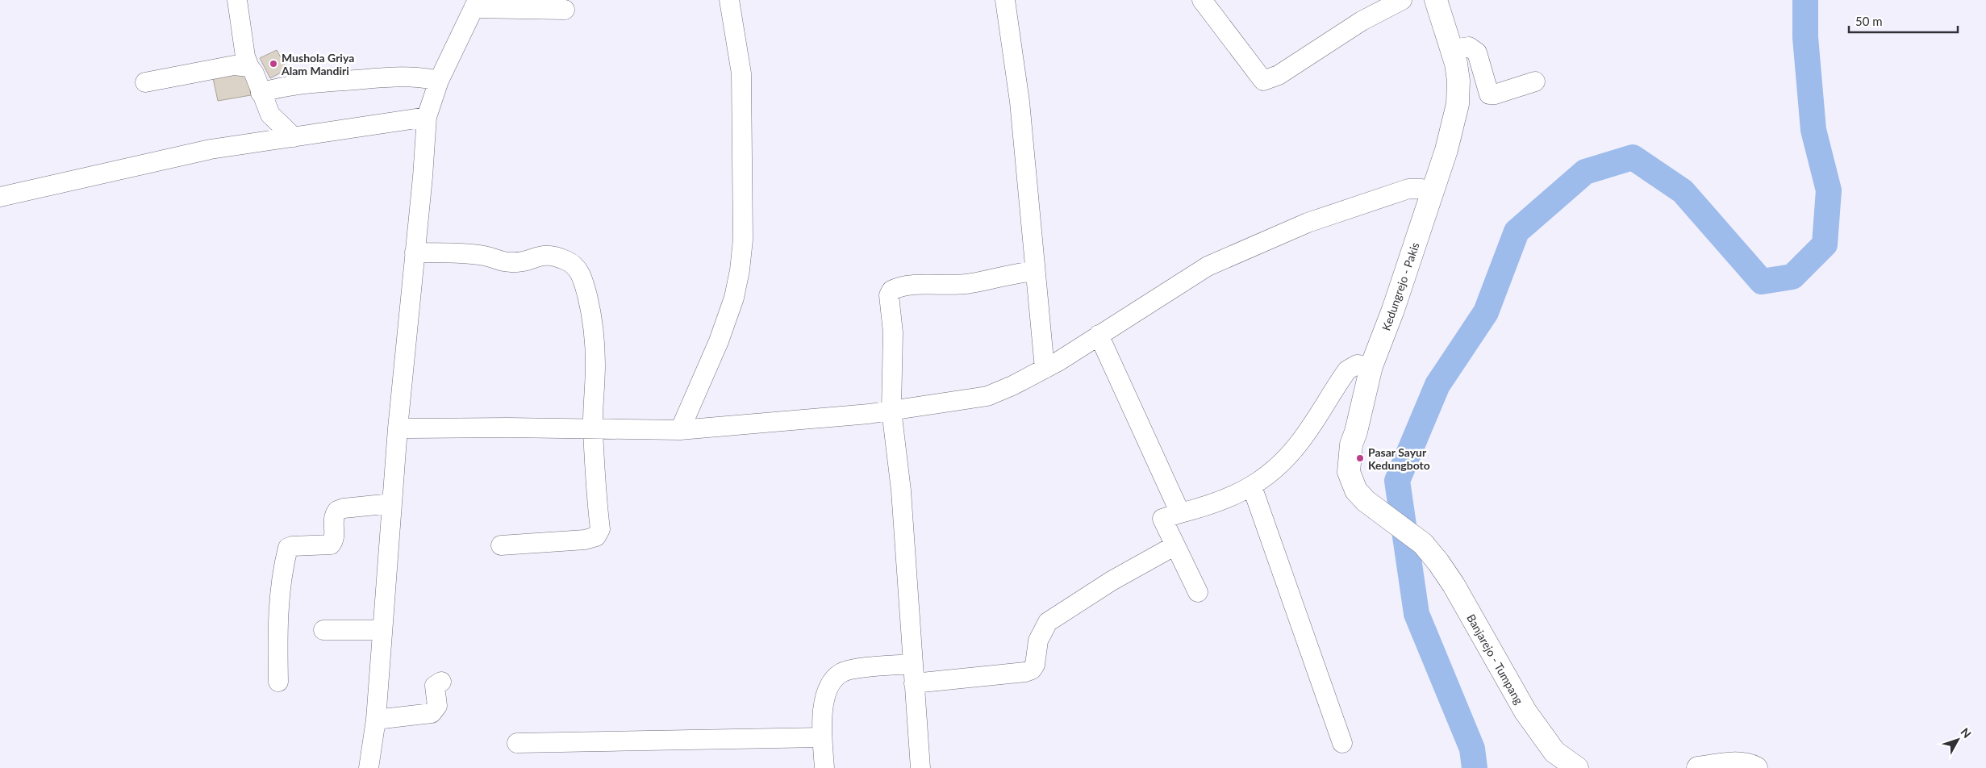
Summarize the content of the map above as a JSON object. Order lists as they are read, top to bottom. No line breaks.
{"streets":{"main road":["Kedungrejo - Pakis","Banjarejo - Tumpang"]},"crossings":[["Kedungrejo - Pakis","Banjarejo - Tumpang"]],"places":["Mushola Griya Alam Mandiri","Pasar Sayur Kedungboto"],"scale_bar":"50 m","north":"top right"}
